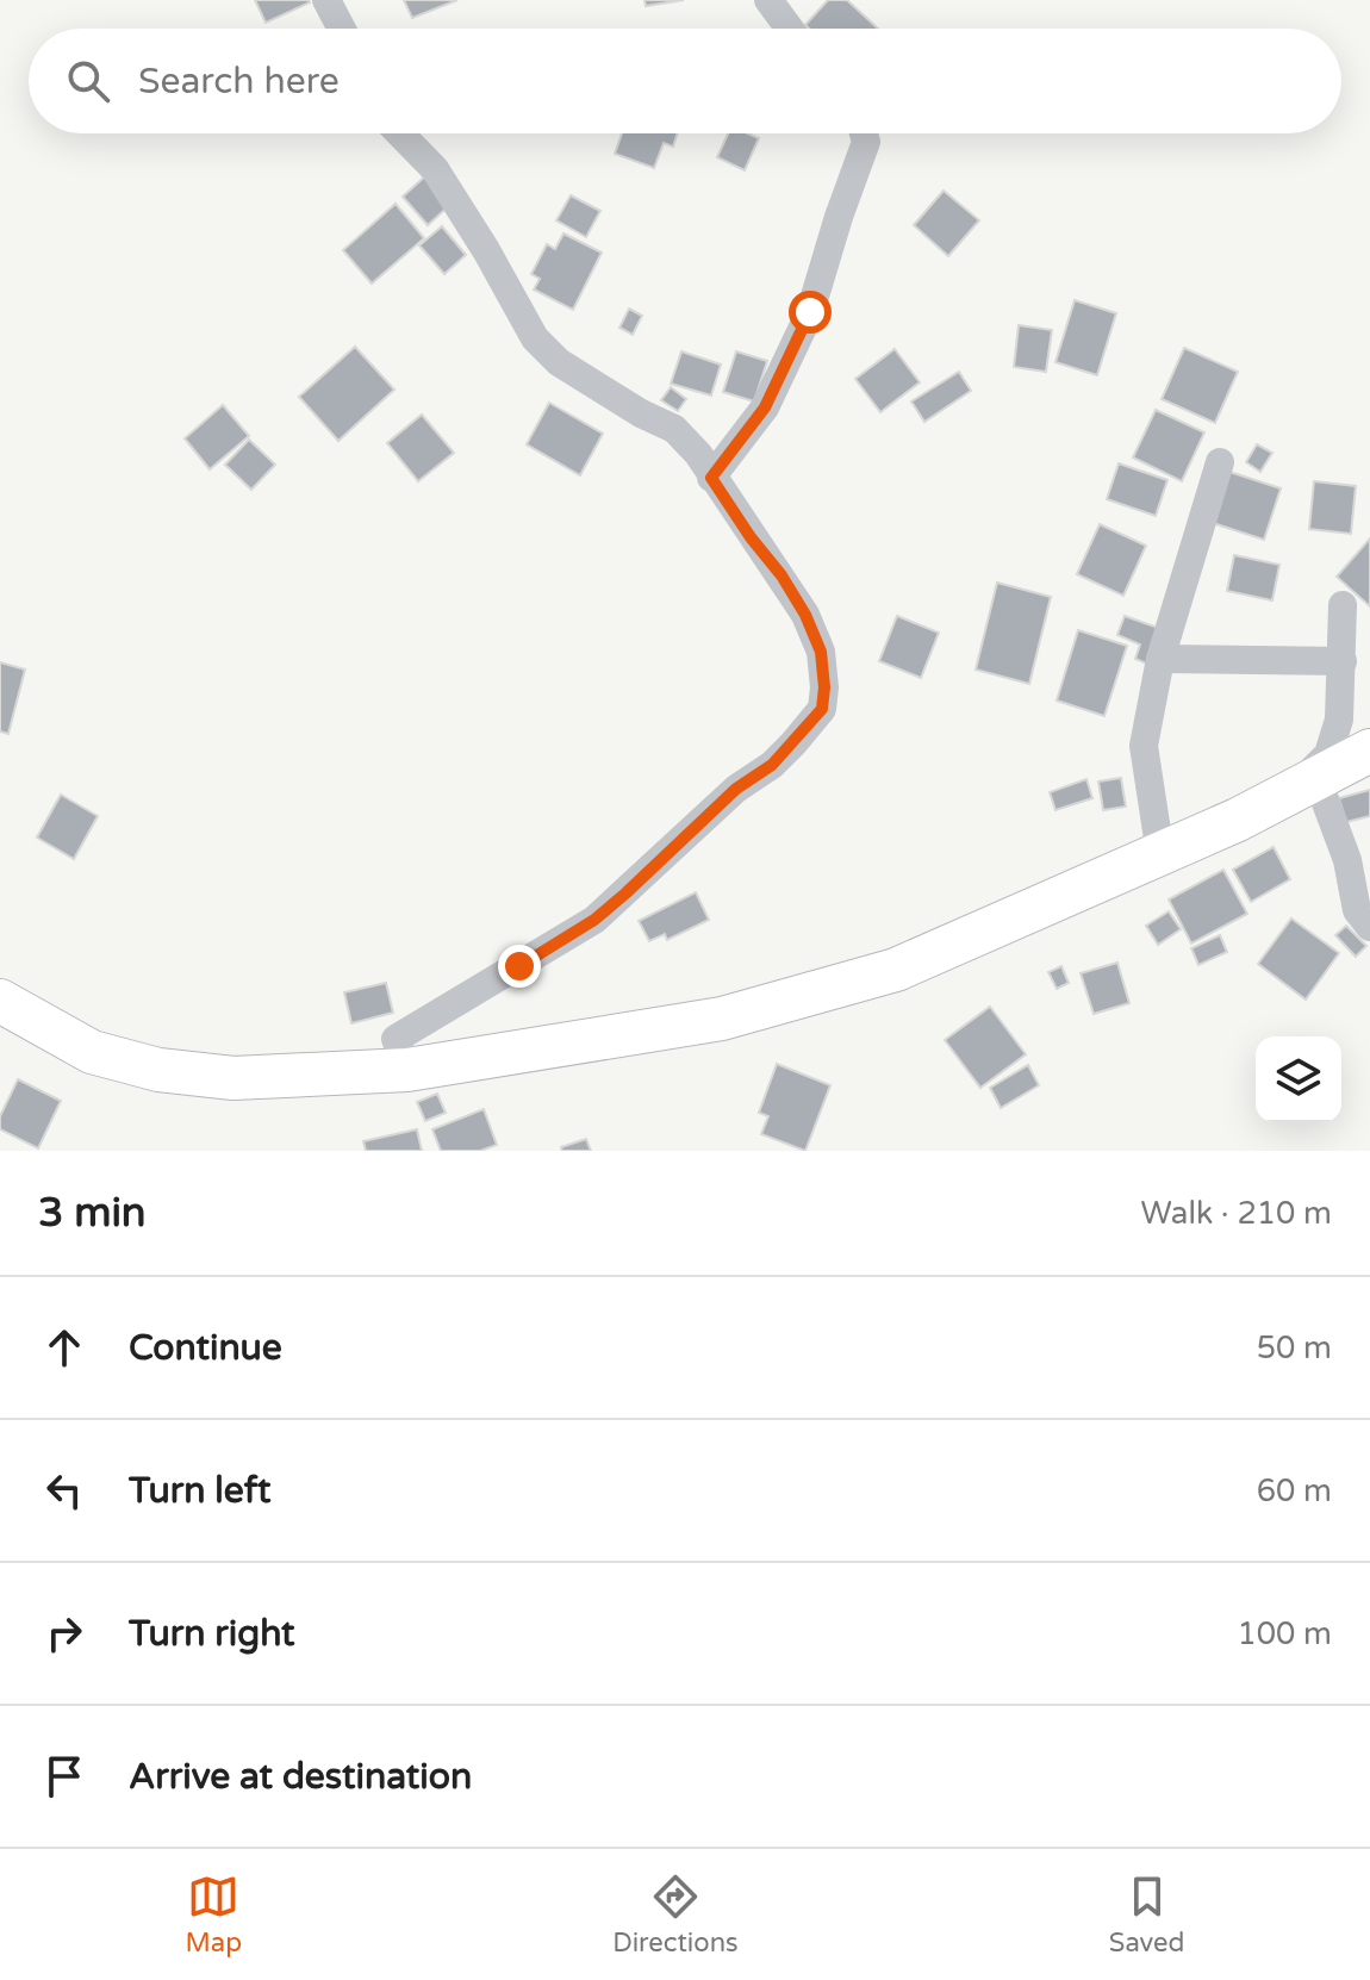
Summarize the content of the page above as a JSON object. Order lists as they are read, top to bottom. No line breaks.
{"page":{"search":"Search here","heading":["3 min","Walk · 210 m"],"list":[["Continue","50 m"],["Turn left","60 m"],["Turn right","100 m"],"Arrive at destination"],"nav":["Map","Directions","Saved"]}}
